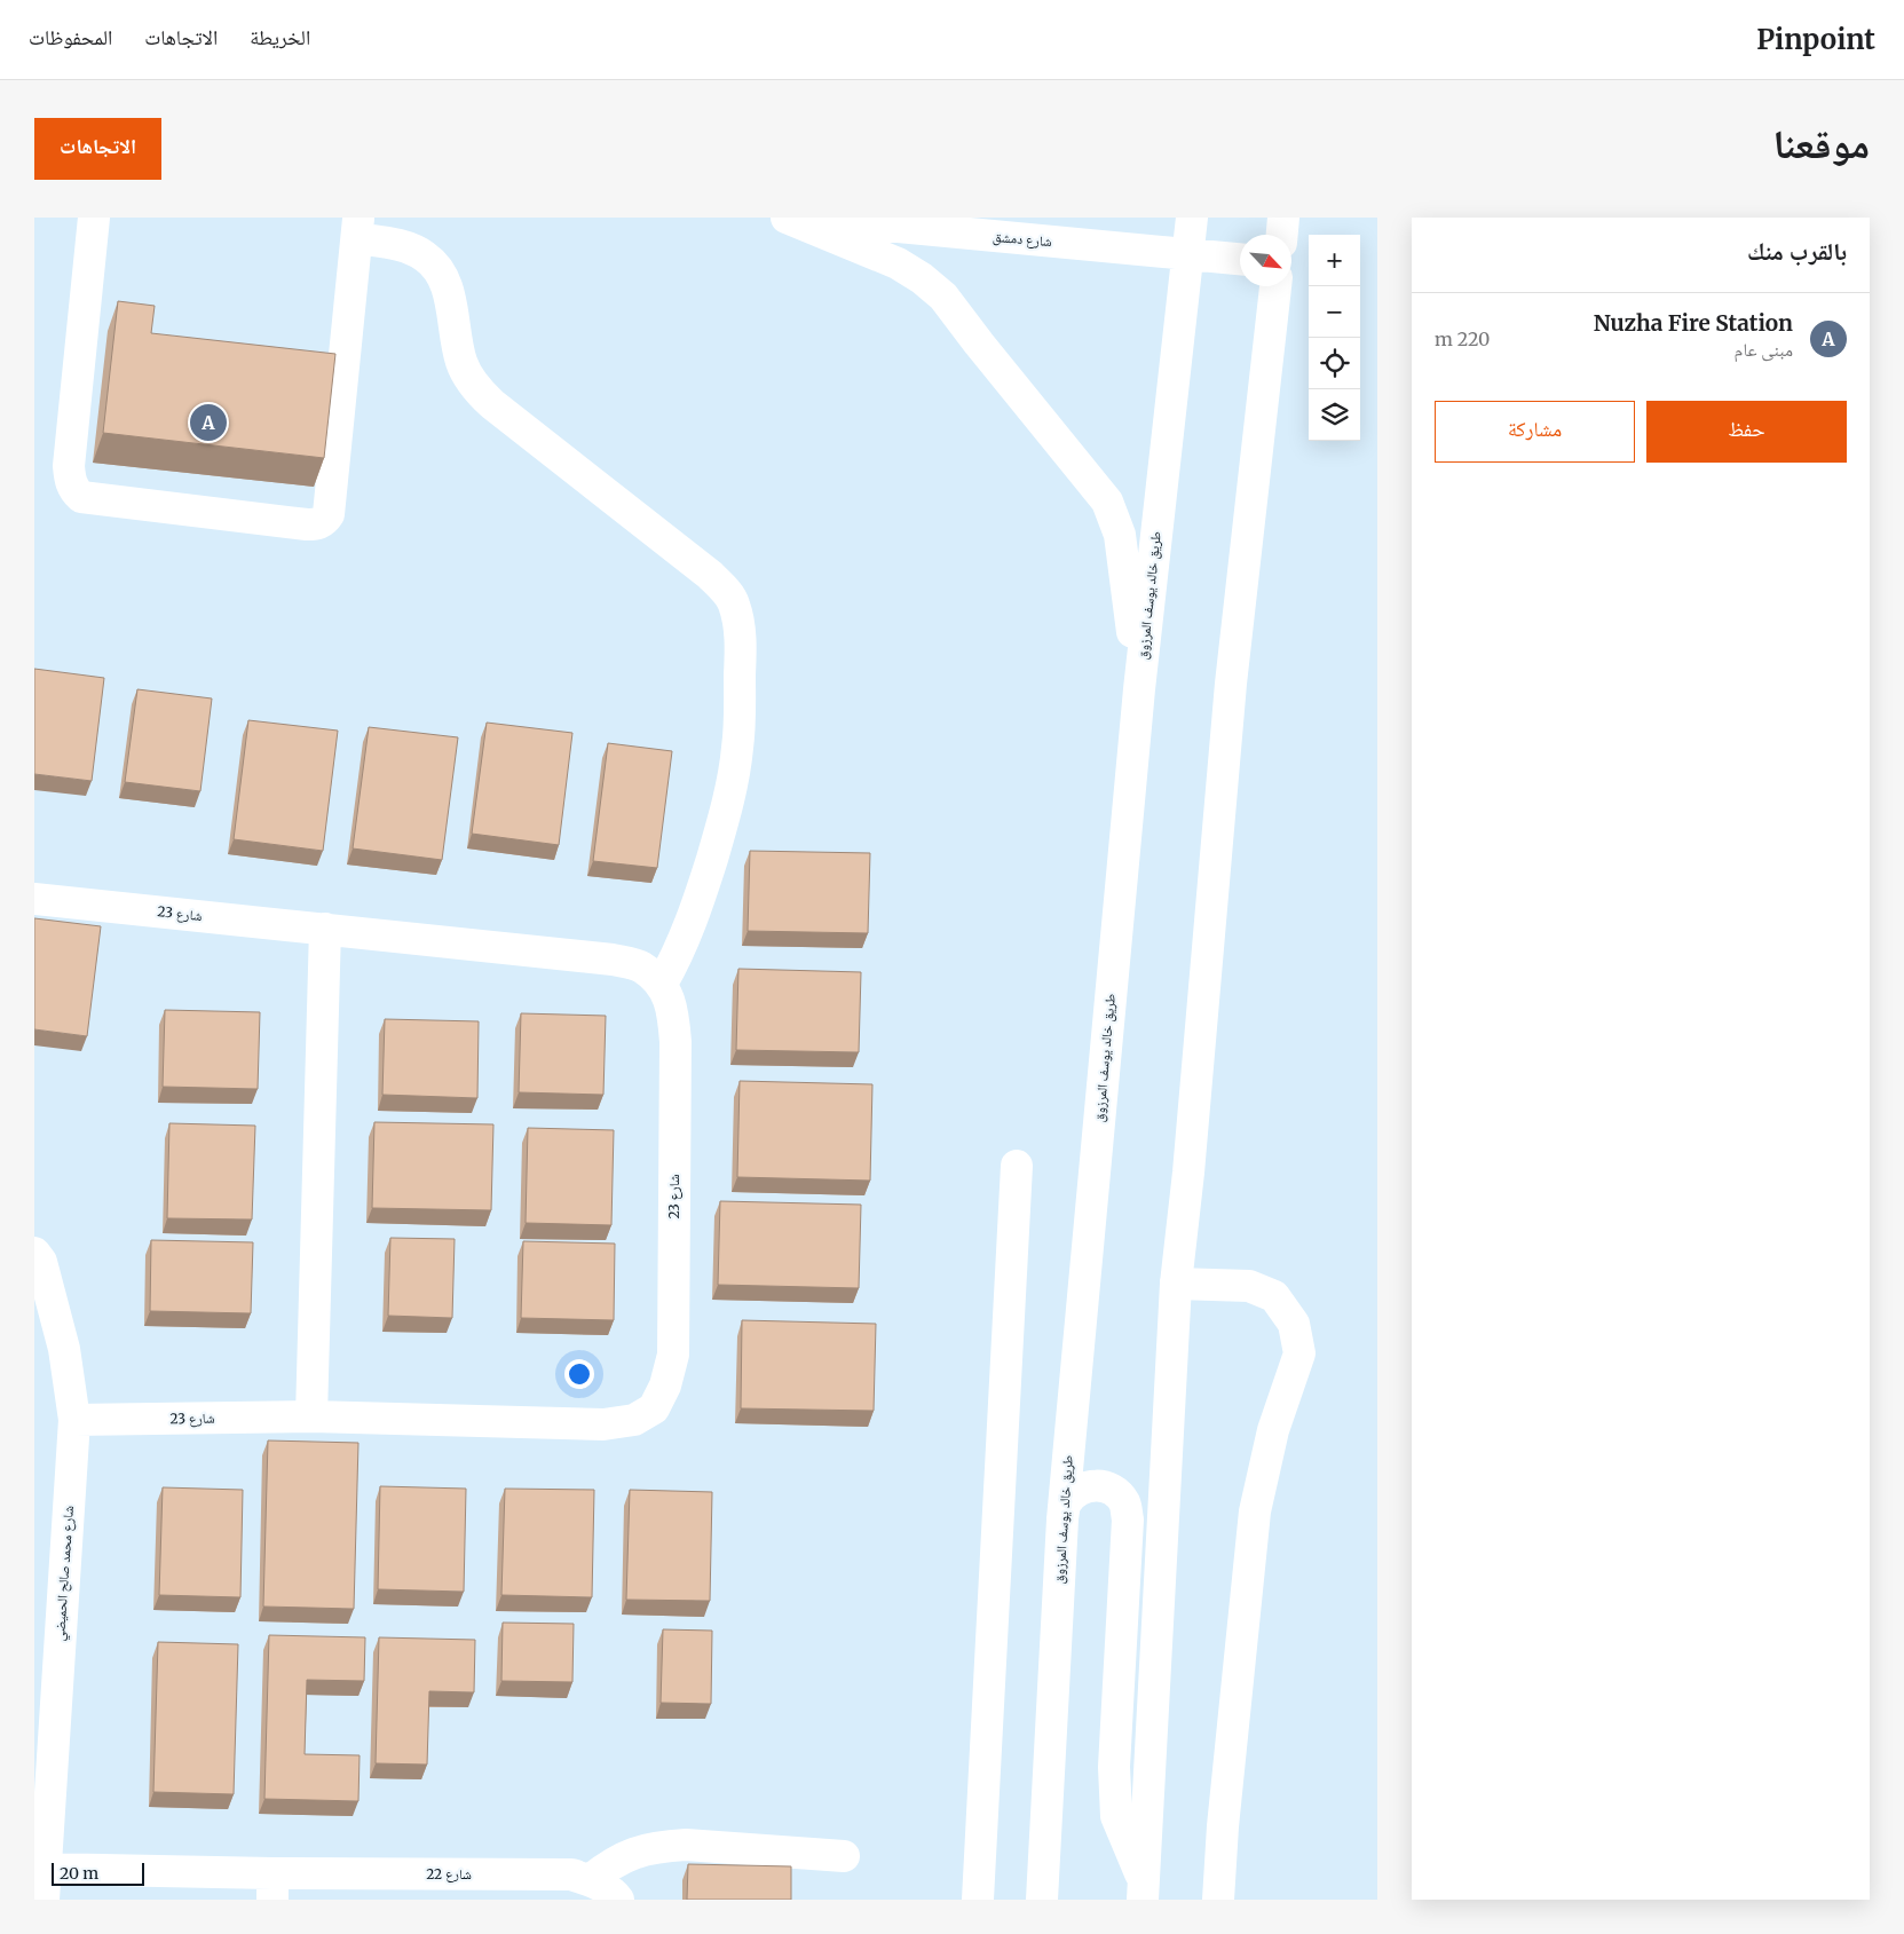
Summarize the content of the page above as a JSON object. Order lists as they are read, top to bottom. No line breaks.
{"streets":{"main road":["شارع دمشق","طريق خالد يوسف المرزوق","شارع 23","شارع محمد صالح الحميضي","شارع 22"]},"crossings":[["شارع دمشق","طريق خالد يوسف المرزوق"],["شارع 23","شارع محمد صالح الحميضي"],["شارع محمد صالح الحميضي","شارع 22"]],"scale_bar":"20 m","north":"bottom right","page":{"header":"Pinpoint","nav":["الخريطة","الاتجاهات","المحفوظات"],"title":"موقعنا","buttons":["الاتجاهات",["حفظ","مشاركة"]],"heading":"بالقرب منك","map_buttons":["+","−"],"list":[{"mark":"A","name":"Nuzha Fire Station","note":"مبنى عام","value":"220 m"}],"pins":"A","scale":"20 m"}}
